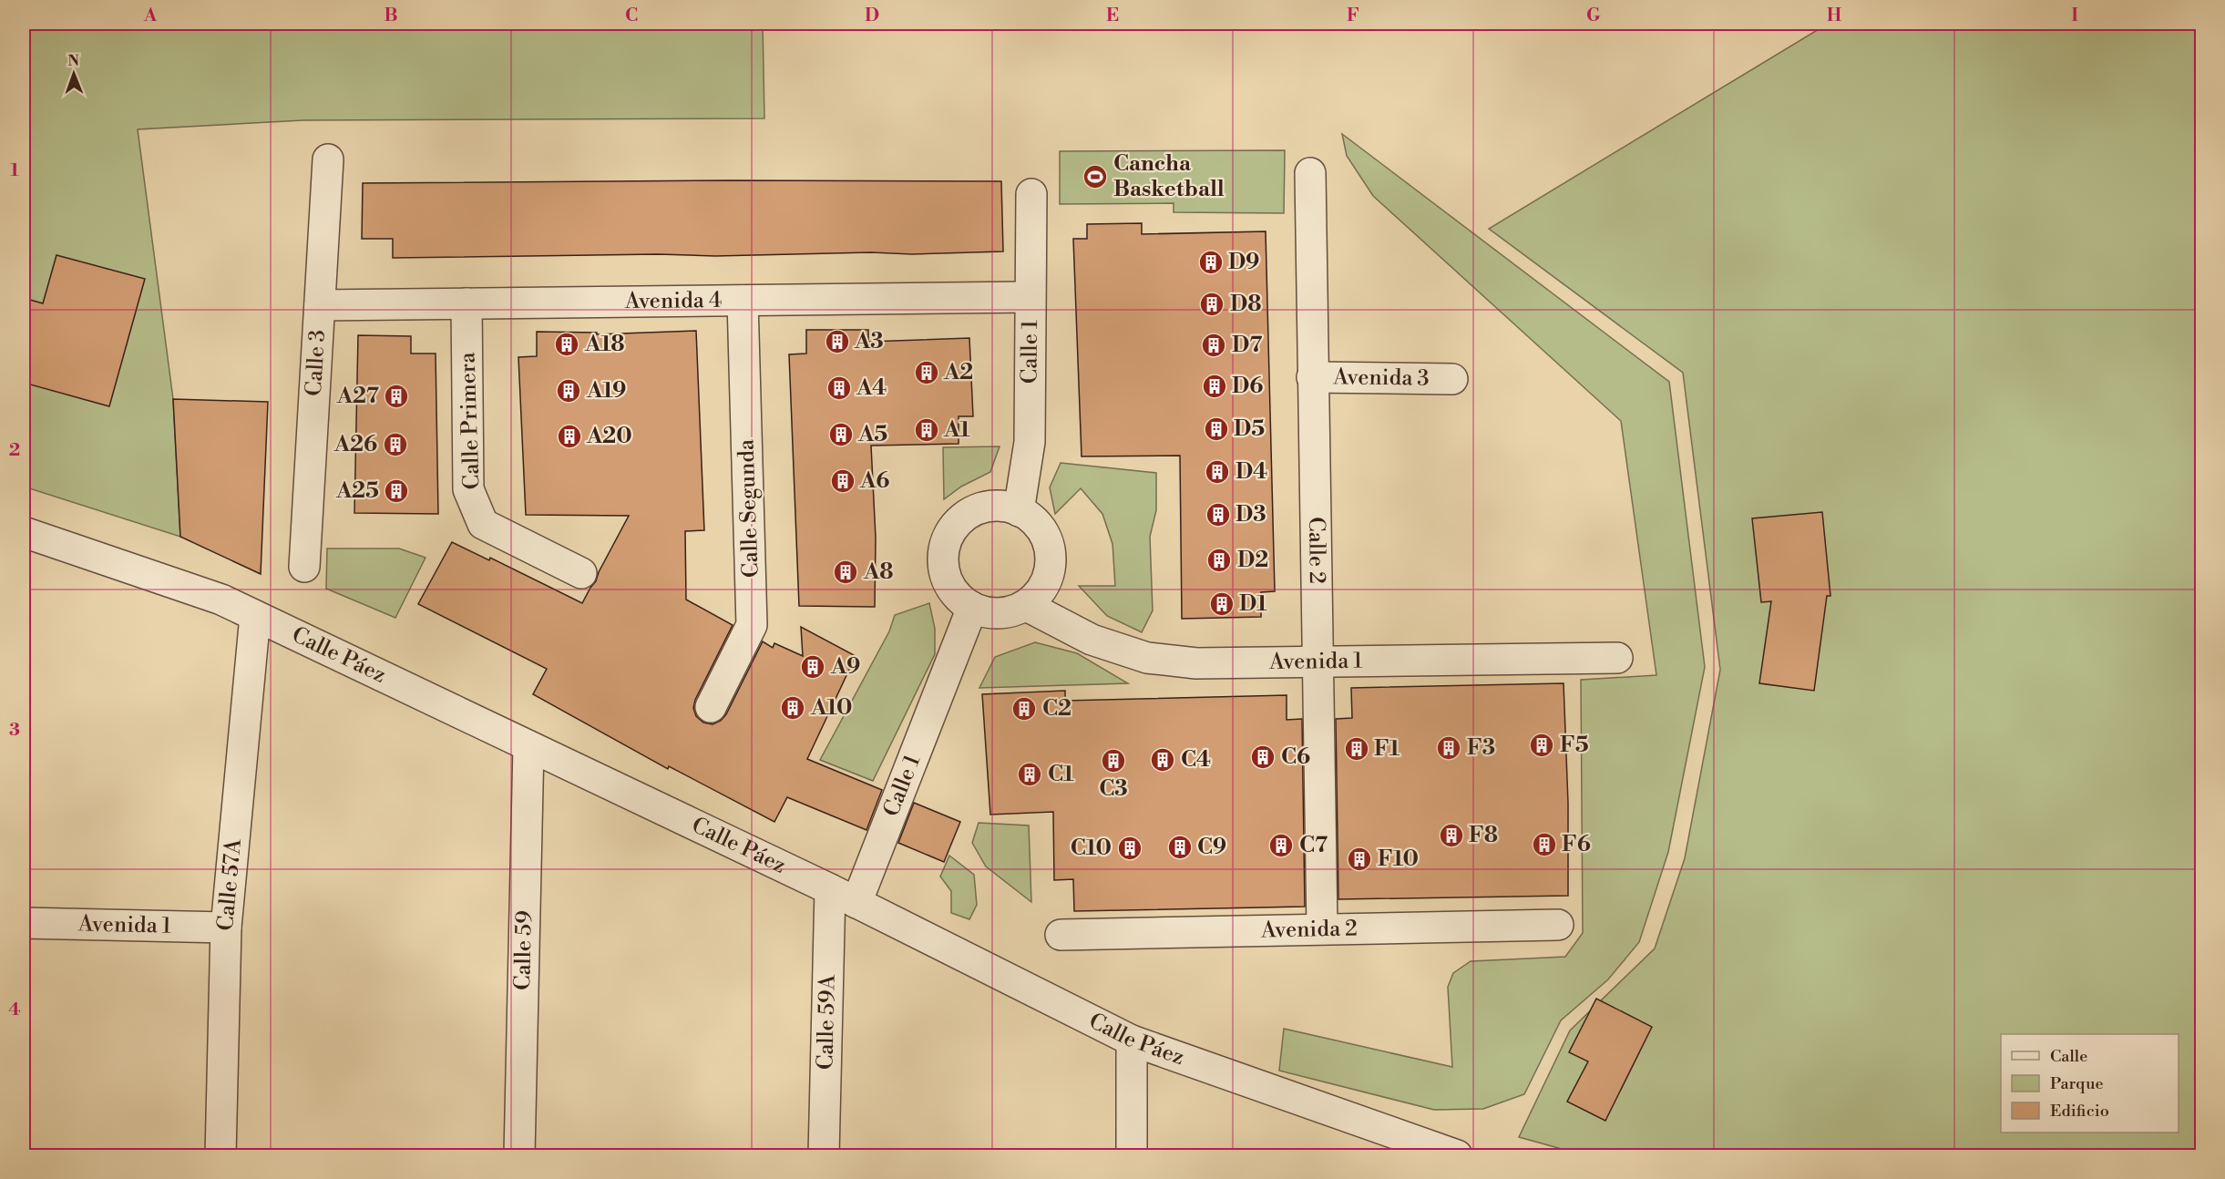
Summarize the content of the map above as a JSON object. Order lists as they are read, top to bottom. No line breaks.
{"streets":{"street":["Avenida 4","Calle 1","Calle 3","Avenida 3","Calle Primera","Calle Segunda","Calle 2","Calle Páez","Avenida 1","Calle 57A","Avenida 2","Calle 59","Calle 59A"]},"crossings":[["Avenida 4","Calle 1"],["Avenida 4","Calle 3"],["Avenida 4","Calle Primera"],["Avenida 4","Calle Segunda"],["Calle 1","Calle Páez"],["Calle 1","Avenida 1"],["Avenida 3","Calle 2"],["Calle 2","Avenida 1"],["Calle 2","Avenida 2"],["Calle Páez","Calle 57A"],["Calle Páez","Calle 59"],["Calle Páez","Calle 59A"],["Avenida 1","Calle 57A"]],"places":{"sports":["Cancha Basketball"],"building":["D9","D8","A3","A18","D7","A2","D6","A4","A19","A27","D5","A1","A5","A20","A26","D4","A6","A25","D3","D2","A8","D1","A9","A10","C2","F5","F3","F1","C6","C4","C3","C1","F8","F6","C7","C9","C10","F10"]},"legend":["Calle","Parque","Edificio"],"north":"top","grid":{"columns":["A","B","C","D","E","F","G","H","I"],"rows":["1","2","3","4"]}}
